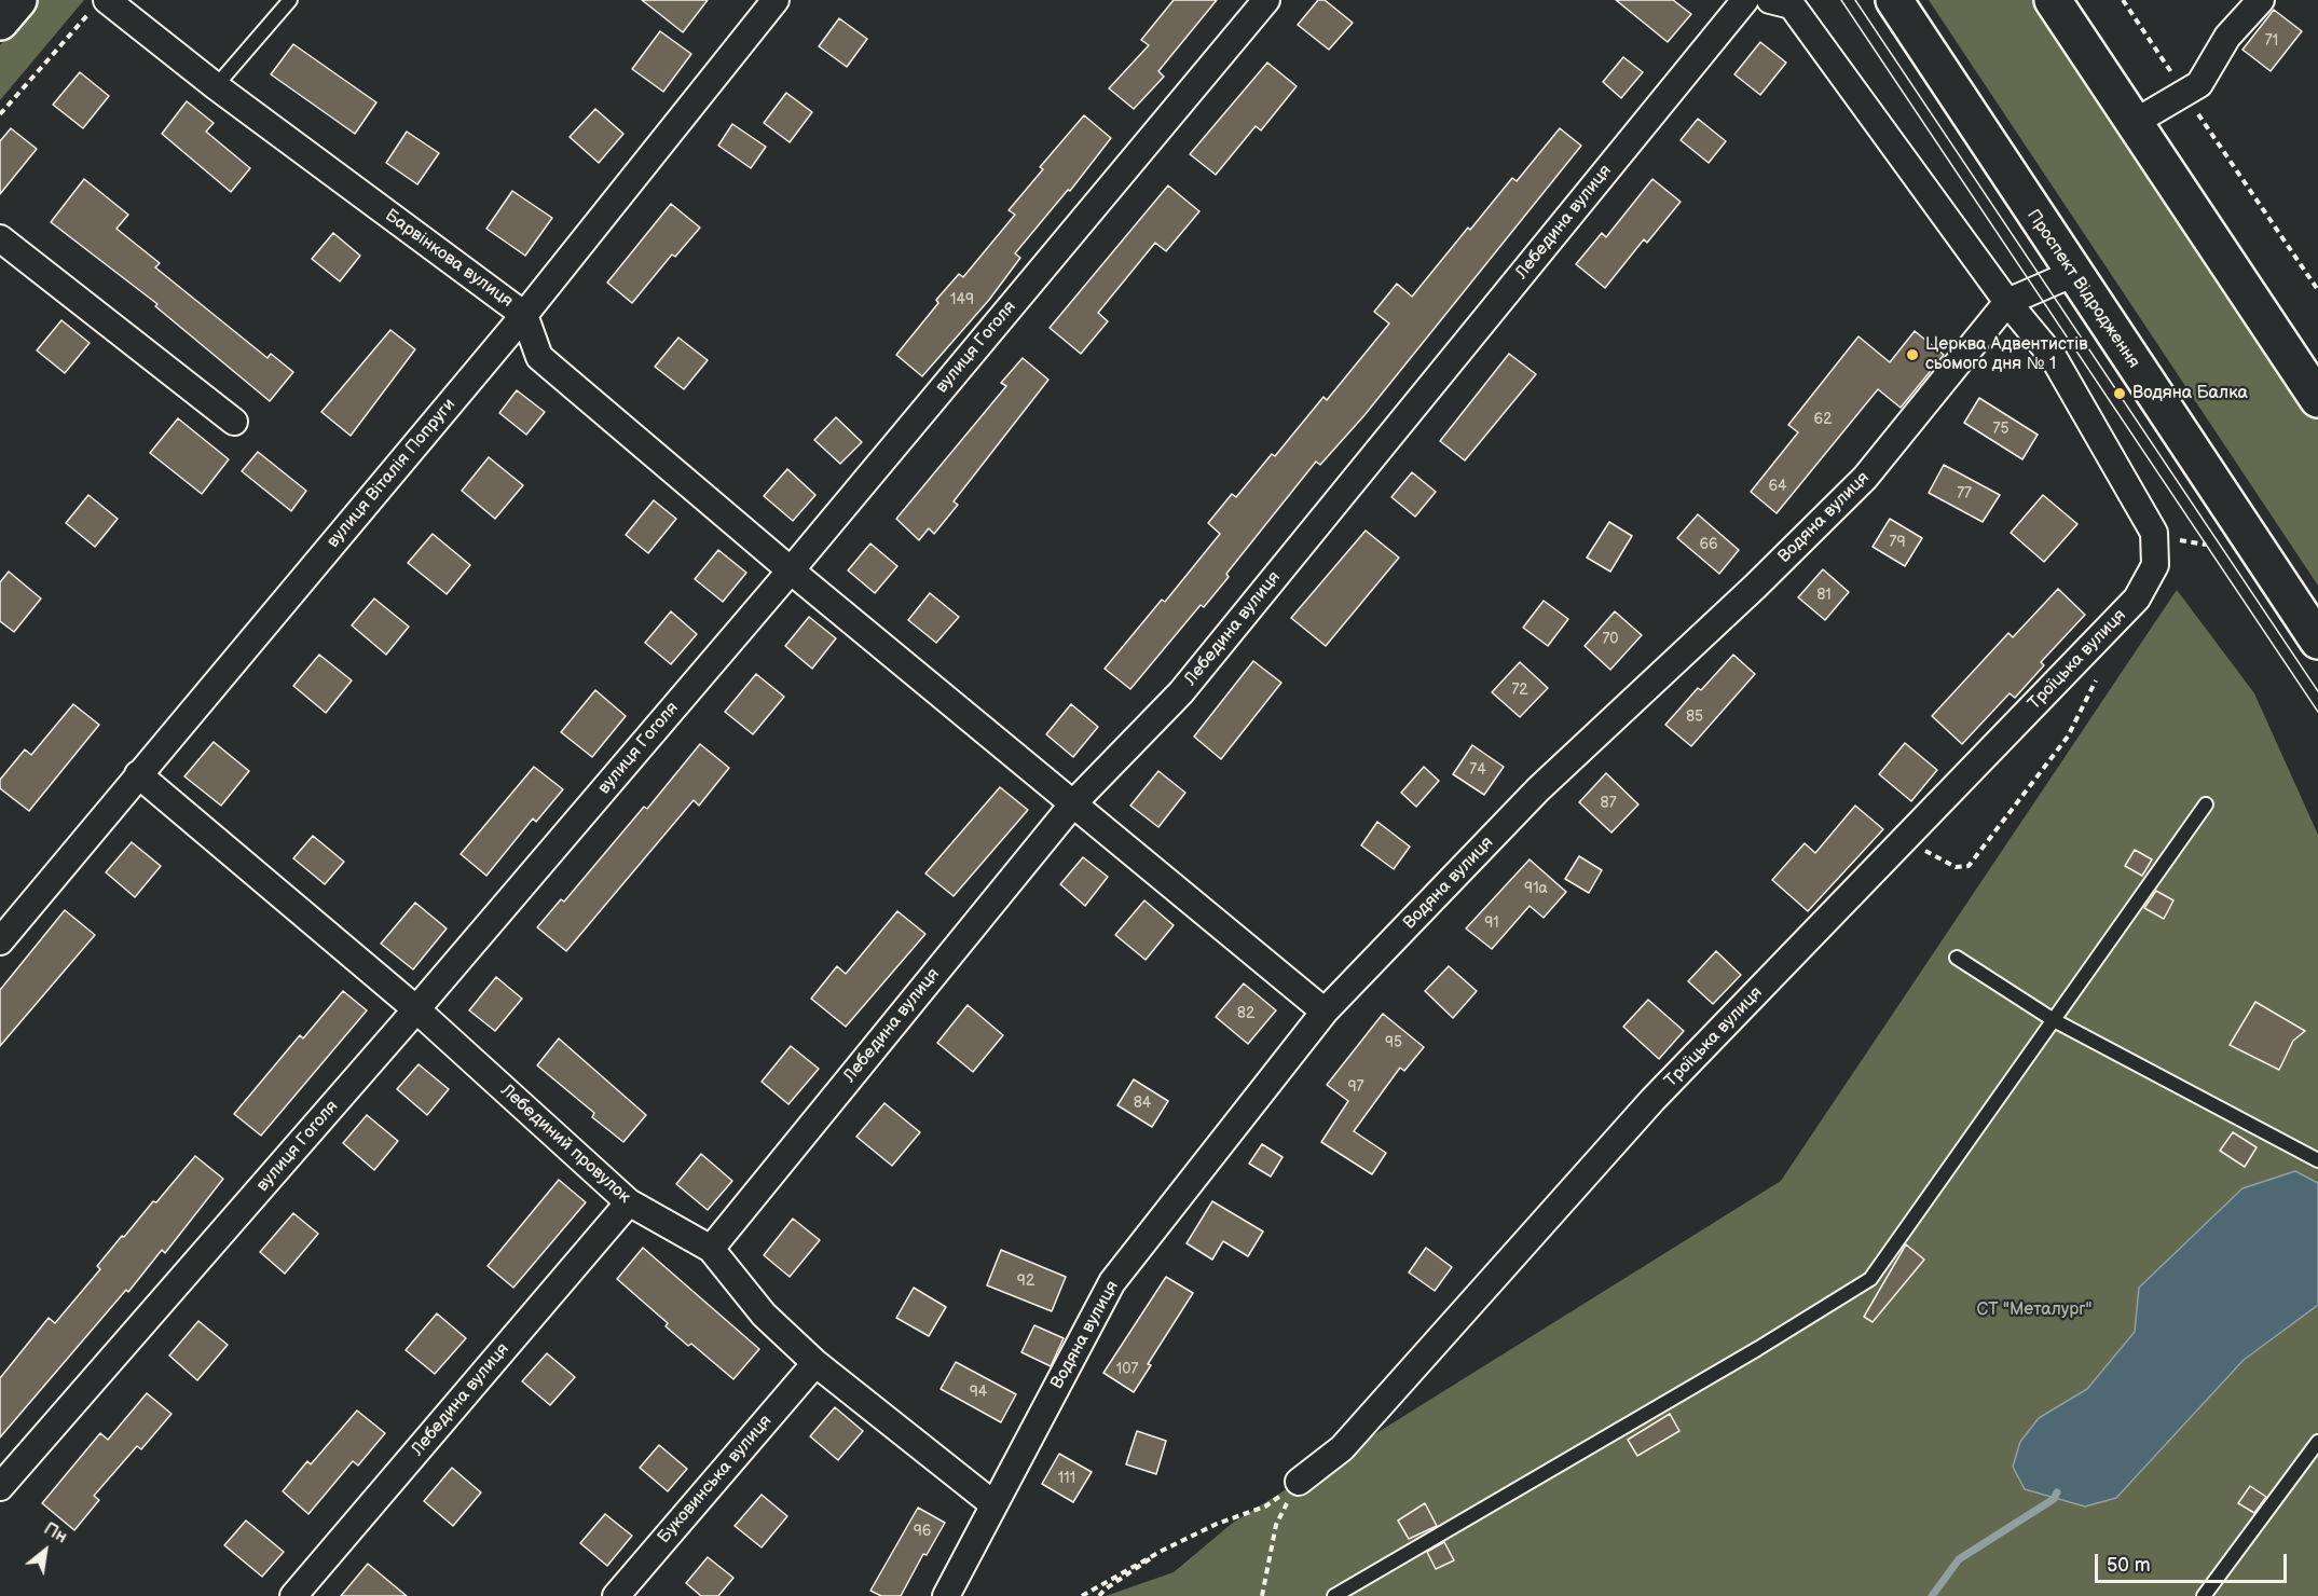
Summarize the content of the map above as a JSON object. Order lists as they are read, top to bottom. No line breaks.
{"streets":{"main road":["Проспект Відродження"],"street":["Лебедина вулиця","Барвінкова вулиця","вулиця Гоголя","вулиця Віталія Попруги","Водяна вулиця","Троїцька вулиця","Лебединий провулок","Буковинська вулиця"]},"crossings":[["Лебедина вулиця","Барвінкова вулиця"],["Лебедина вулиця","Лебединий провулок"],["Барвінкова вулиця","вулиця Гоголя"],["Барвінкова вулиця","вулиця Віталія Попруги"],["Барвінкова вулиця","Водяна вулиця"],["Проспект Відродження","Водяна вулиця"],["вулиця Гоголя","Лебединий провулок"],["вулиця Віталія Попруги","Лебединий провулок"],["Водяна вулиця","Троїцька вулиця"],["Водяна вулиця","Лебединий провулок"],["Лебединий провулок","Буковинська вулиця"]],"parks":["СТ \"Металург\""],"places":["Церква Адвентистів сьомого дня № 1","Водяна Балка"],"house_numbers":["71","149","62","75","64","77","79","66","81","70","72","85","74","87","91а","91","82","95","97","84","92","107","94","111","96"],"scale_bar":"50 m","north":"top right"}
